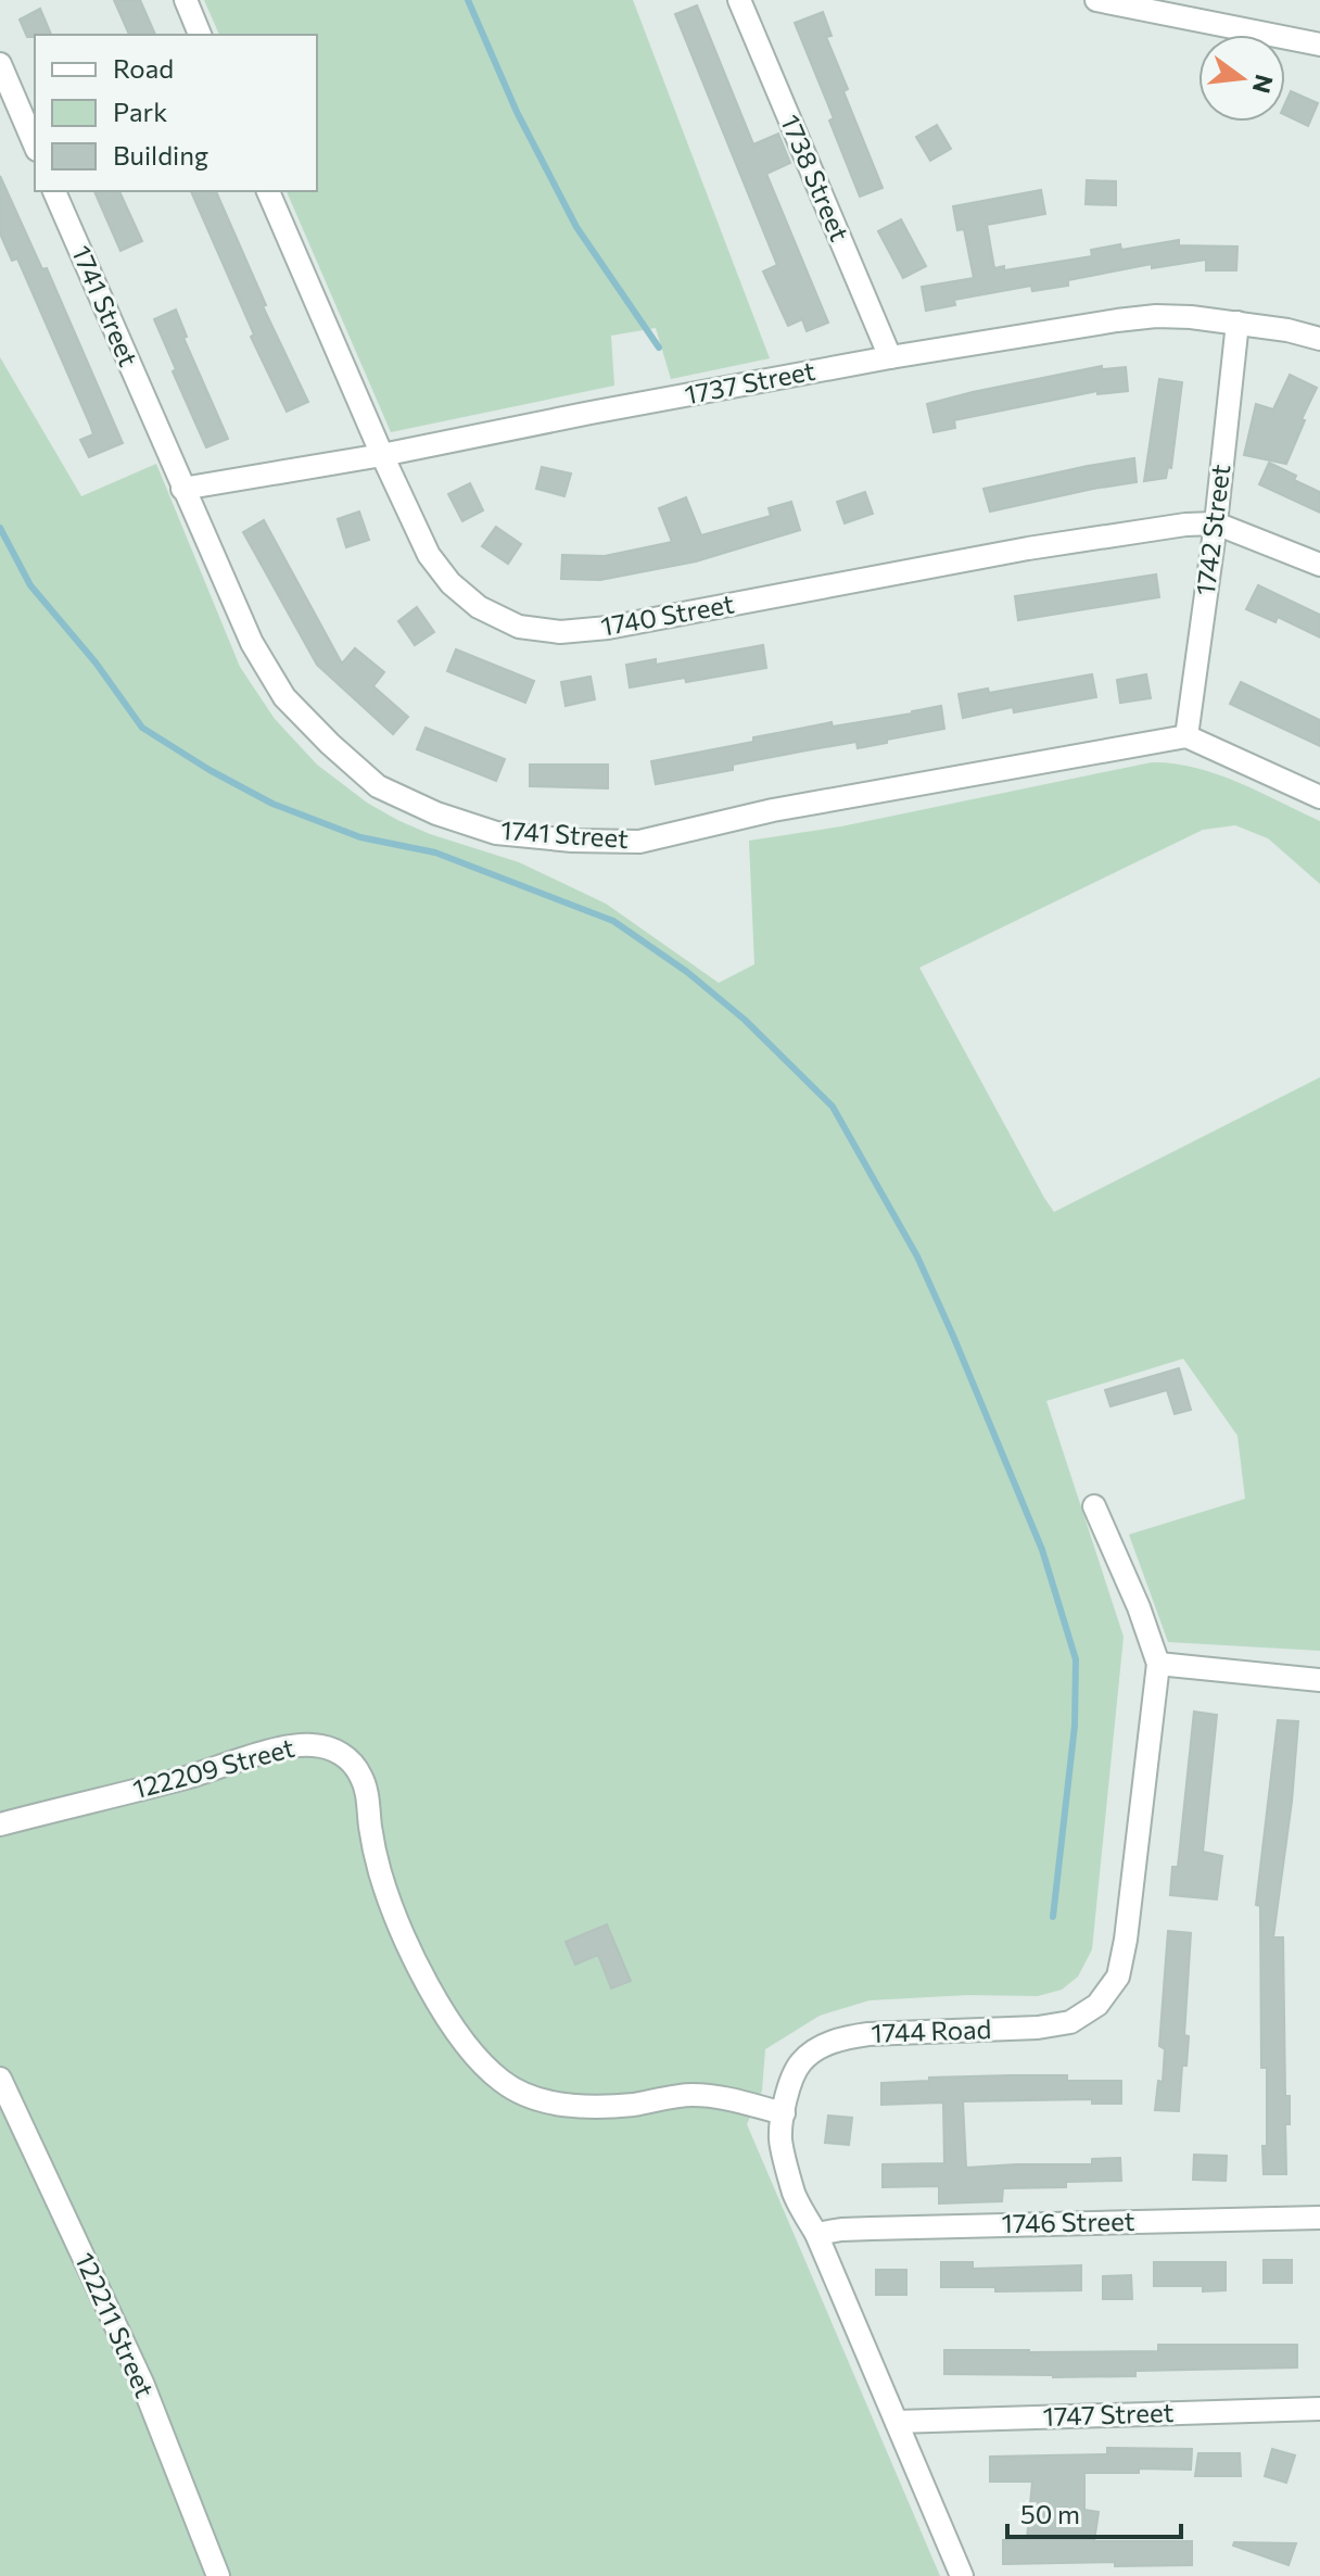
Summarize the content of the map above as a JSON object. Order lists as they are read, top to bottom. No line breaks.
{"streets":{"street":["1738 Street","1741 Street","1737 Street","1742 Street","1740 Street","122209 Street","1744 Road","1746 Street","122211 Street","1747 Street"]},"crossings":[["1738 Street","1737 Street"],["1741 Street","1737 Street"],["1741 Street","1742 Street"],["1737 Street","1742 Street"],["1737 Street","1740 Street"],["1742 Street","1740 Street"],["122209 Street","1744 Road"],["1744 Road","1746 Street"],["1744 Road","1747 Street"]],"legend":["Road","Park","Building"],"scale_bar":"50 m","north":"right"}
